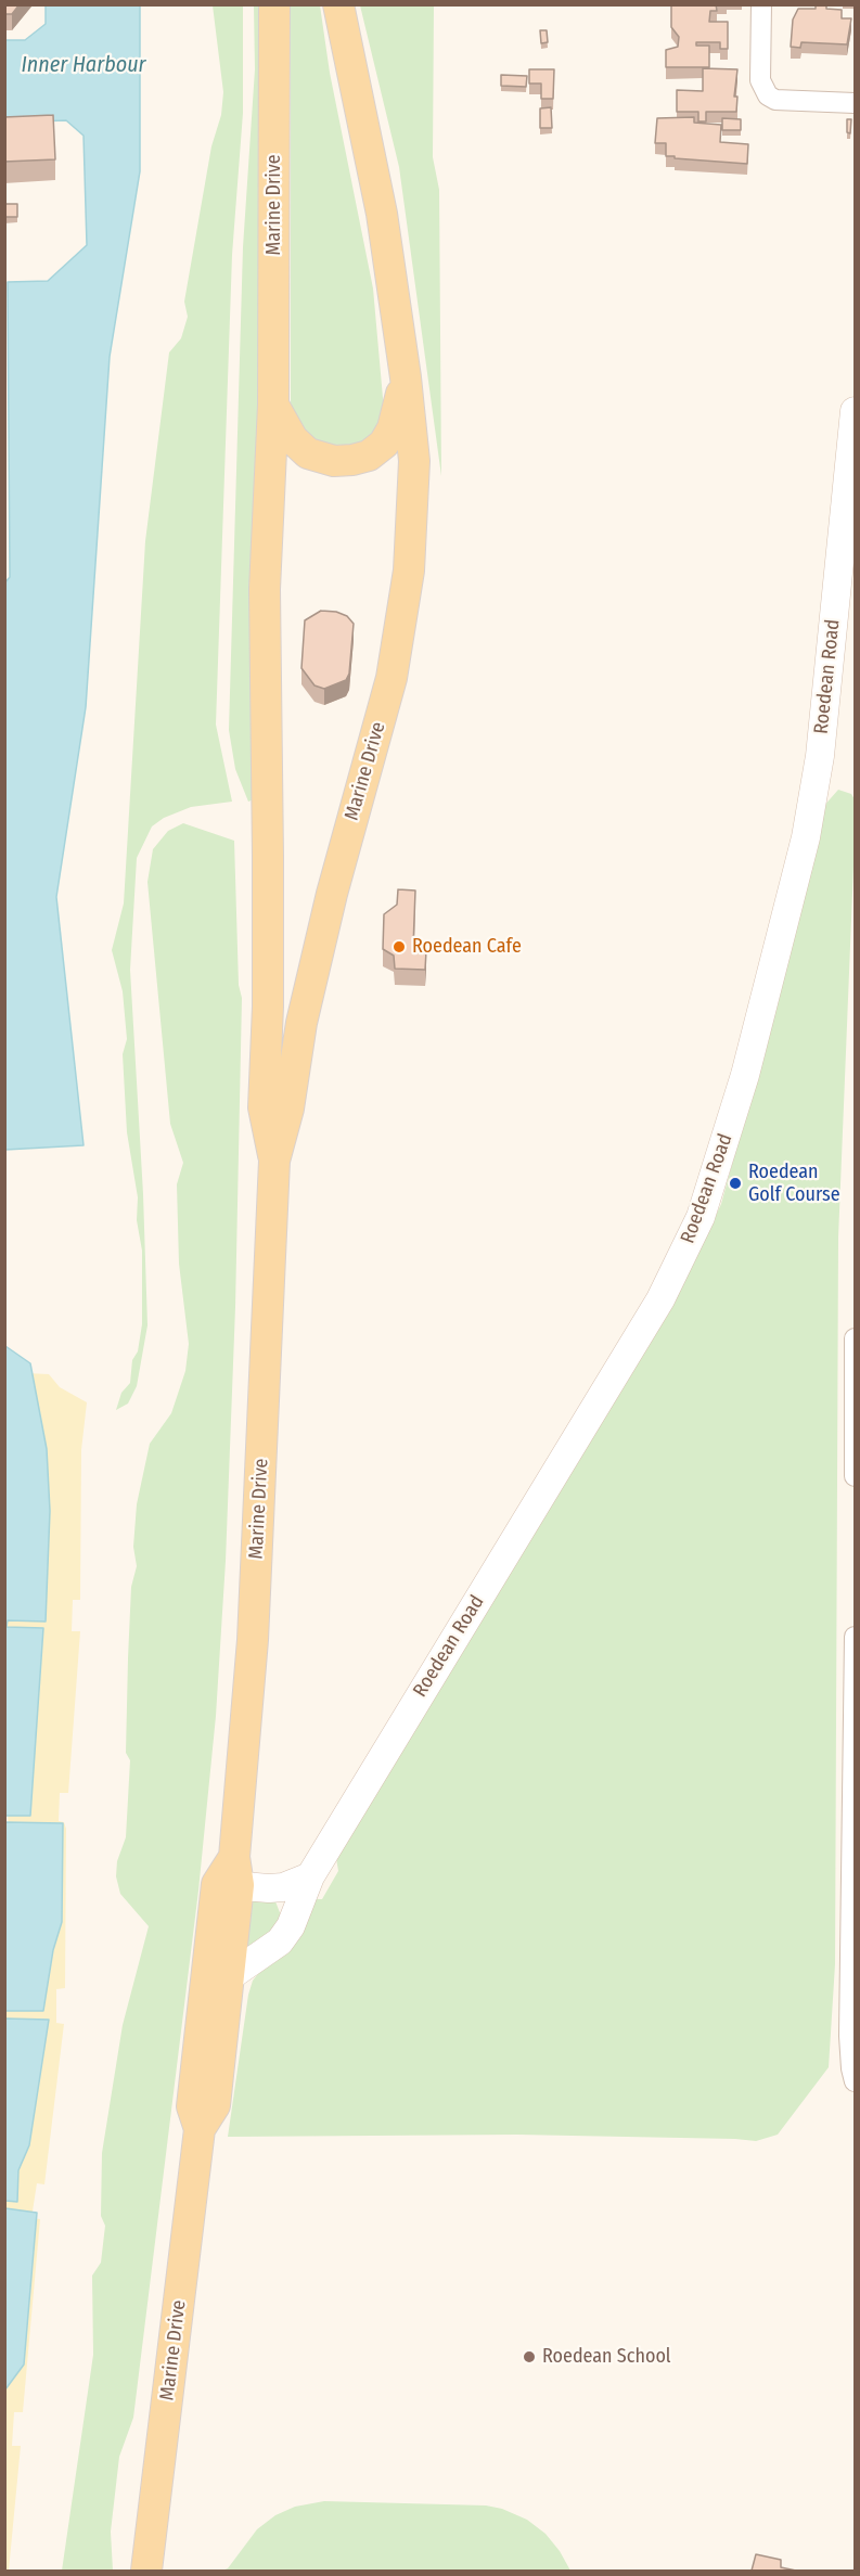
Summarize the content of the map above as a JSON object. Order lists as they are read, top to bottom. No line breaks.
{"streets":{"main road":["Marine Drive","Roedean Road"]},"crossings":[["Marine Drive","Roedean Road"]],"water":["Inner Harbour"],"places":["Roedean Cafe","Roedean Golf Course","Roedean School"]}
